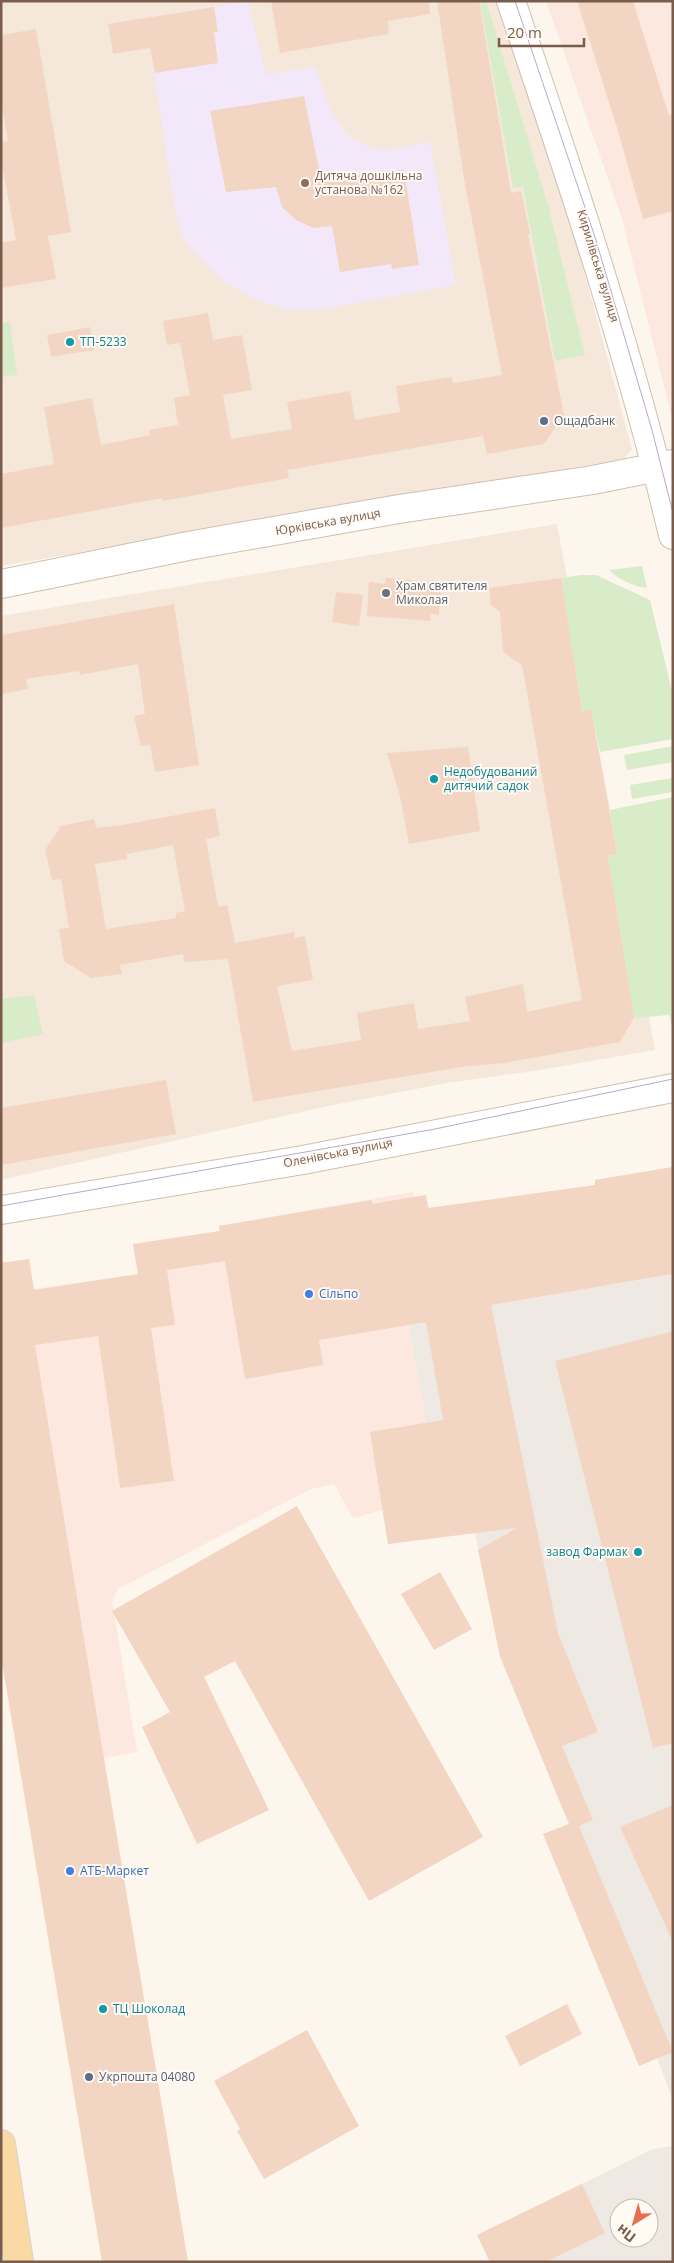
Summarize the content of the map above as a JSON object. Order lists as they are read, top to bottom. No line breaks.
{"streets":{"street":["Кирилівська вулиця","Юрківська вулиця","Оленівська вулиця"]},"crossings":[["Кирилівська вулиця","Юрківська вулиця"]],"places":["Дитяча дошкільна установа №162","ТП-5233","Ощадбанк","Храм святителя Миколая","Недобудований дитячий садок","Сільпо","завод Фармак","АТБ-Маркет","ТЦ Шоколад","Укрпошта 04080"],"scale_bar":"20 m","north":"bottom left"}
